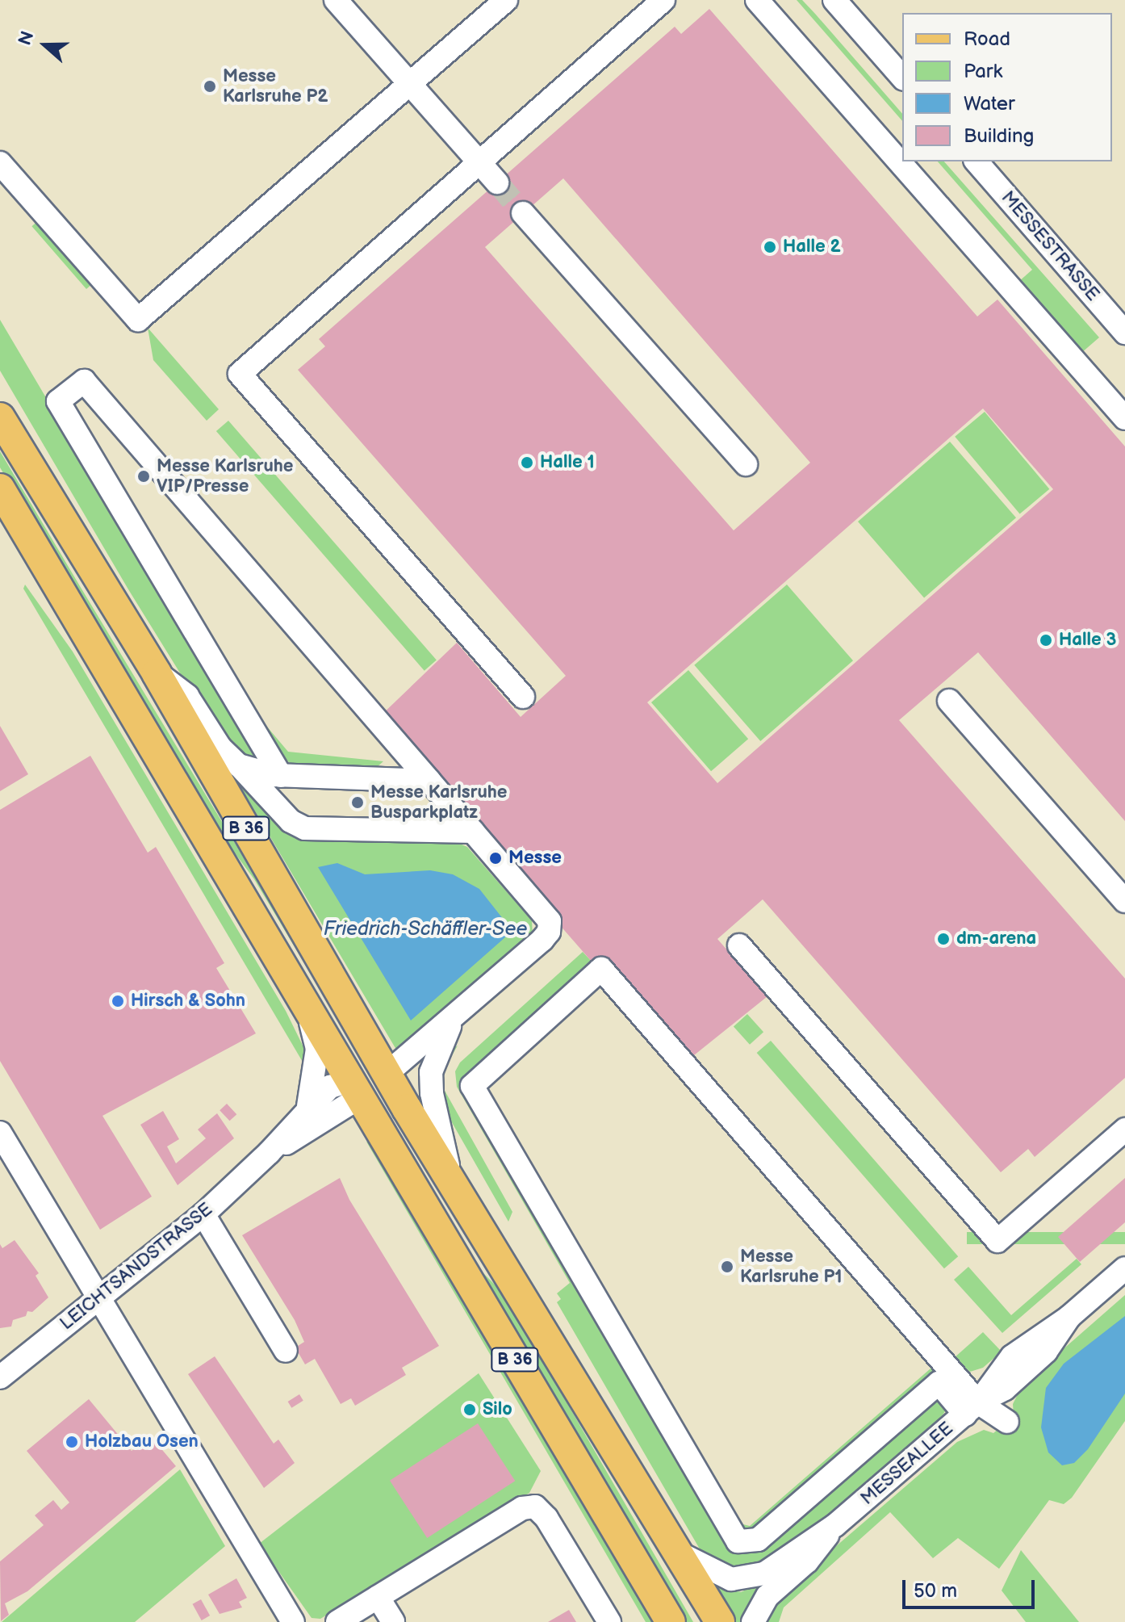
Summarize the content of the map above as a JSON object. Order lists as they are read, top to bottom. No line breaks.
{"streets":{"main road":["B 36"],"street":["MESSESTRASSE","LEICHTSANDSTRASSE","MESSEALLEE"]},"crossings":[["B 36","LEICHTSANDSTRASSE"],["B 36","MESSEALLEE"]],"water":["Friedrich-Schäffler-See"],"places":["Messe Karlsruhe P2","Halle 2","Halle 1","Messe Karlsruhe VIP/Presse","Halle 3","Messe Karlsruhe Busparkplatz","Messe","dm-arena","Hirsch & Sohn","Messe Karlsruhe P1","Silo","Holzbau Osen"],"legend":["Road","Park","Water","Building"],"scale_bar":"50 m","north":"left"}
